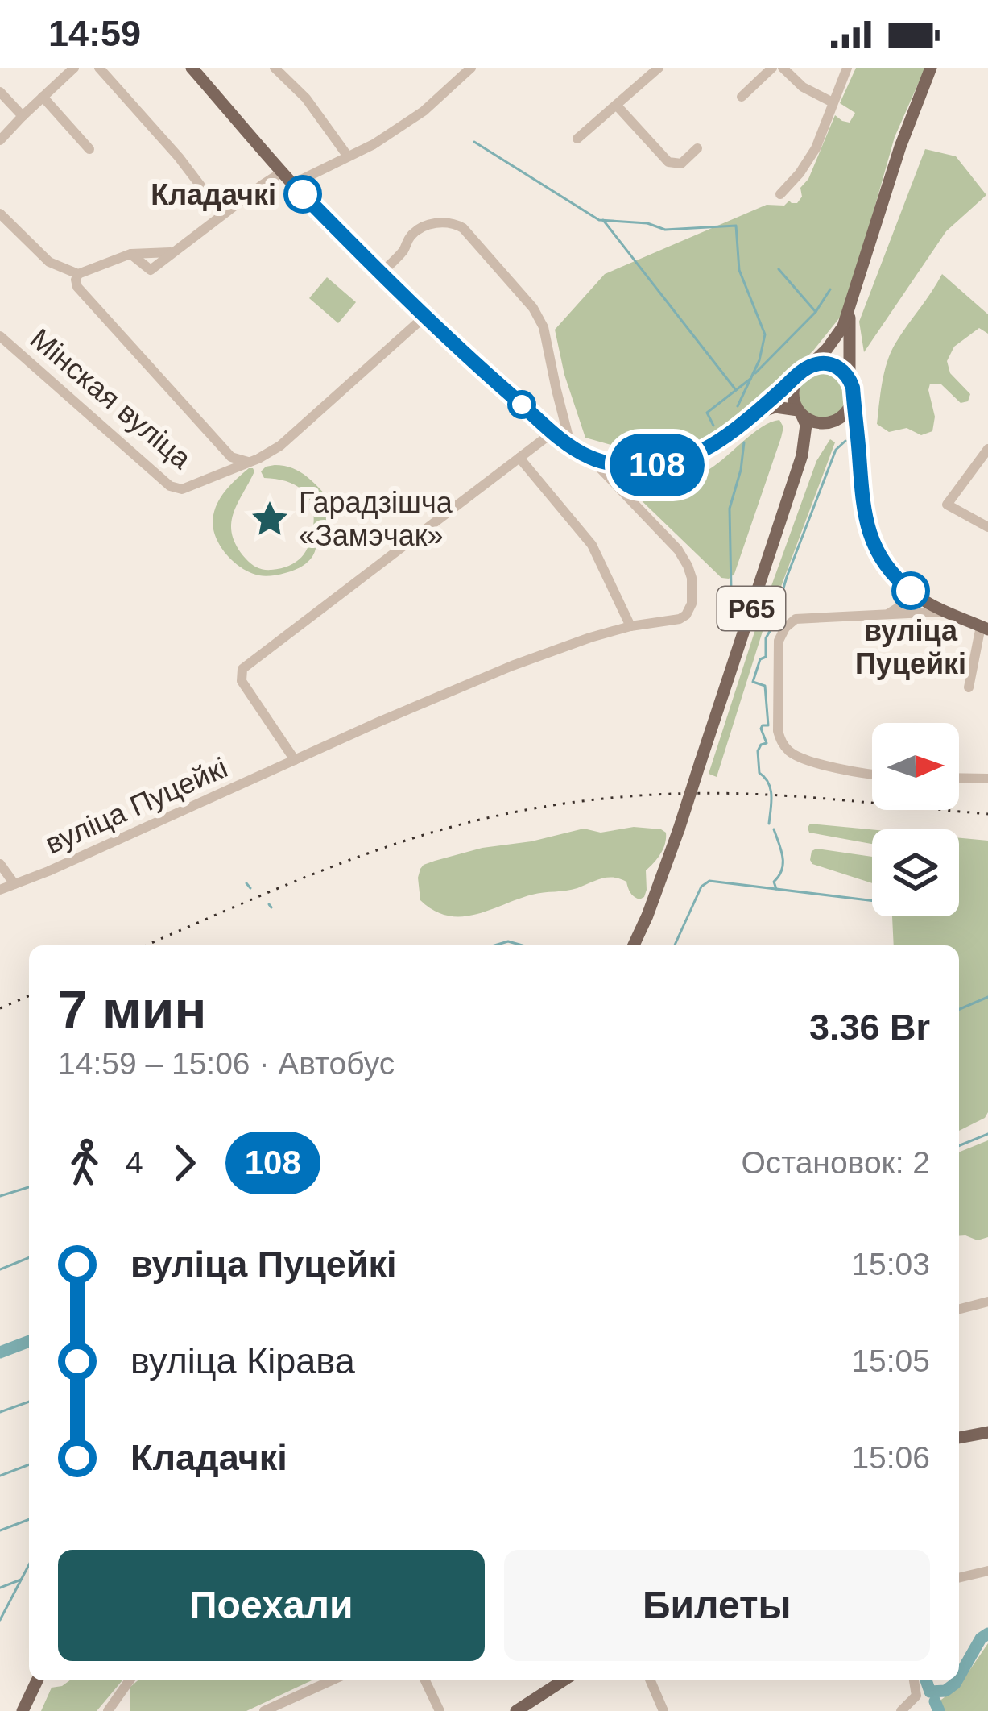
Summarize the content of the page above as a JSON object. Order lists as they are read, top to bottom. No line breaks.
{"streets":{"main road":["Р65"],"street":["Мінская вуліца","вуліца Пуцейкі"]},"places":{"other":["Кладачкі","вуліца Пуцейкі"],"place":["Гарадзішча «Замэчак»"]},"lines":["bus line 108"],"north":"right","page":{"status":"14:59","on_map":"108","heading":["7 мин","14:59 – 15:06 · Автобус","3.36 Br"],"legs":["4","108","Остановок: 2"],"list":[{"name":"вуліца Пуцейкі","value":"15:03"},{"name":"вуліца Кірава","value":"15:05"},{"name":"Кладачкі","value":"15:06"}],"buttons":["Поехали","Билеты"]}}
